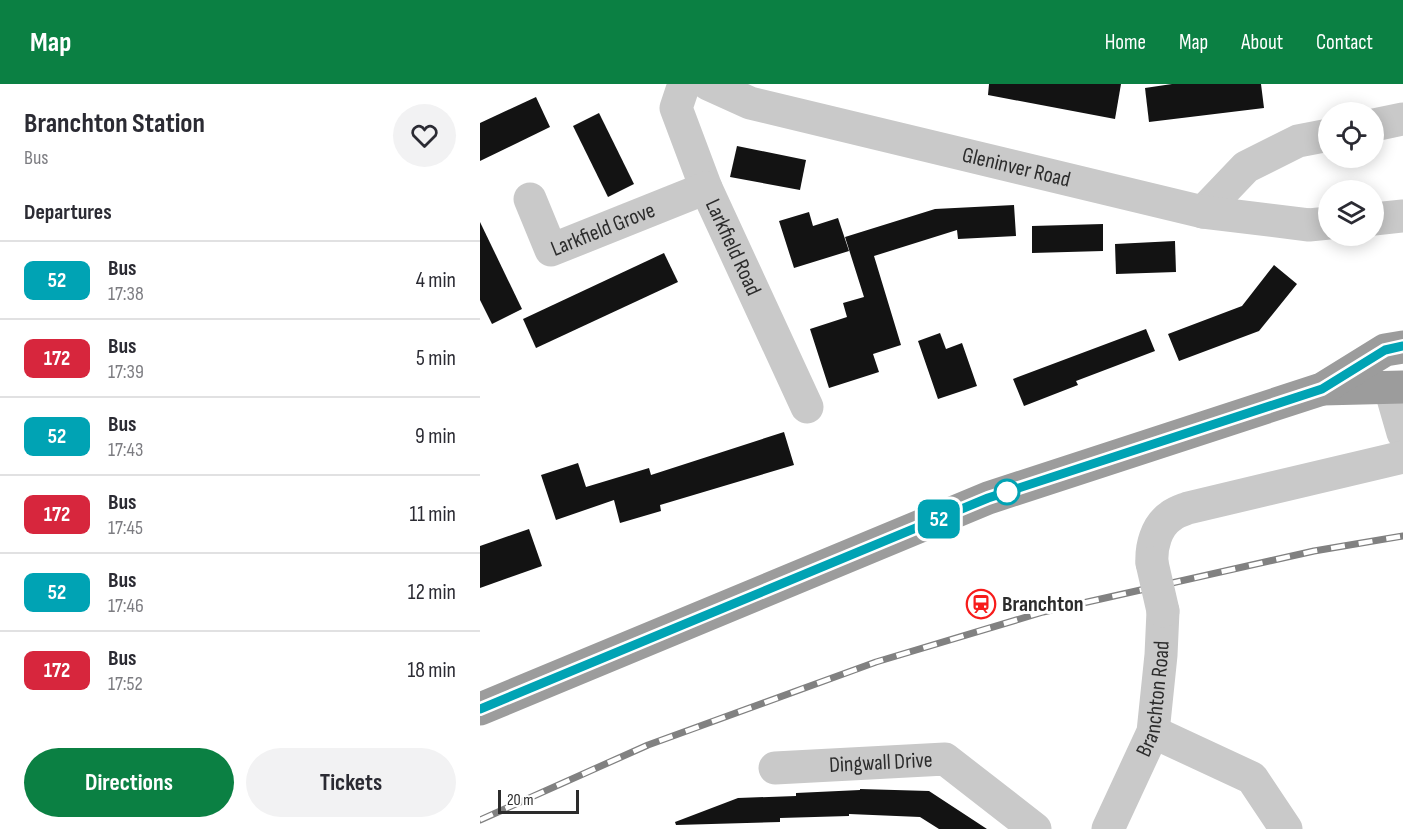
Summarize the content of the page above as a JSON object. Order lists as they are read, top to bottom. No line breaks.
{"streets":{"street":["Gleninver Road","Larkfield Grove","Larkfield Road","Branchton Road","Dingwall Drive"]},"crossings":[["Larkfield Grove","Larkfield Road"]],"places":{"station":["Branchton"]},"lines":["bus line 52"],"scale_bar":"20 m","page":{"header":"Map","nav":["Home","Map","About","Contact"],"heading":[["Branchton Station","Bus"],"Departures"],"on_map":"52","list":[{"mark":"52","name":"Bus","note":"17:38","value":"4 min"},{"mark":"172","name":"Bus","note":"17:39","value":"5 min"},{"mark":"52","name":"Bus","note":"17:43","value":"9 min"},{"mark":"172","name":"Bus","note":"17:45","value":"11 min"},{"mark":"52","name":"Bus","note":"17:46","value":"12 min"},{"mark":"172","name":"Bus","note":"17:52","value":"18 min"}],"buttons":["Directions","Tickets"],"scale":"20 m"}}
